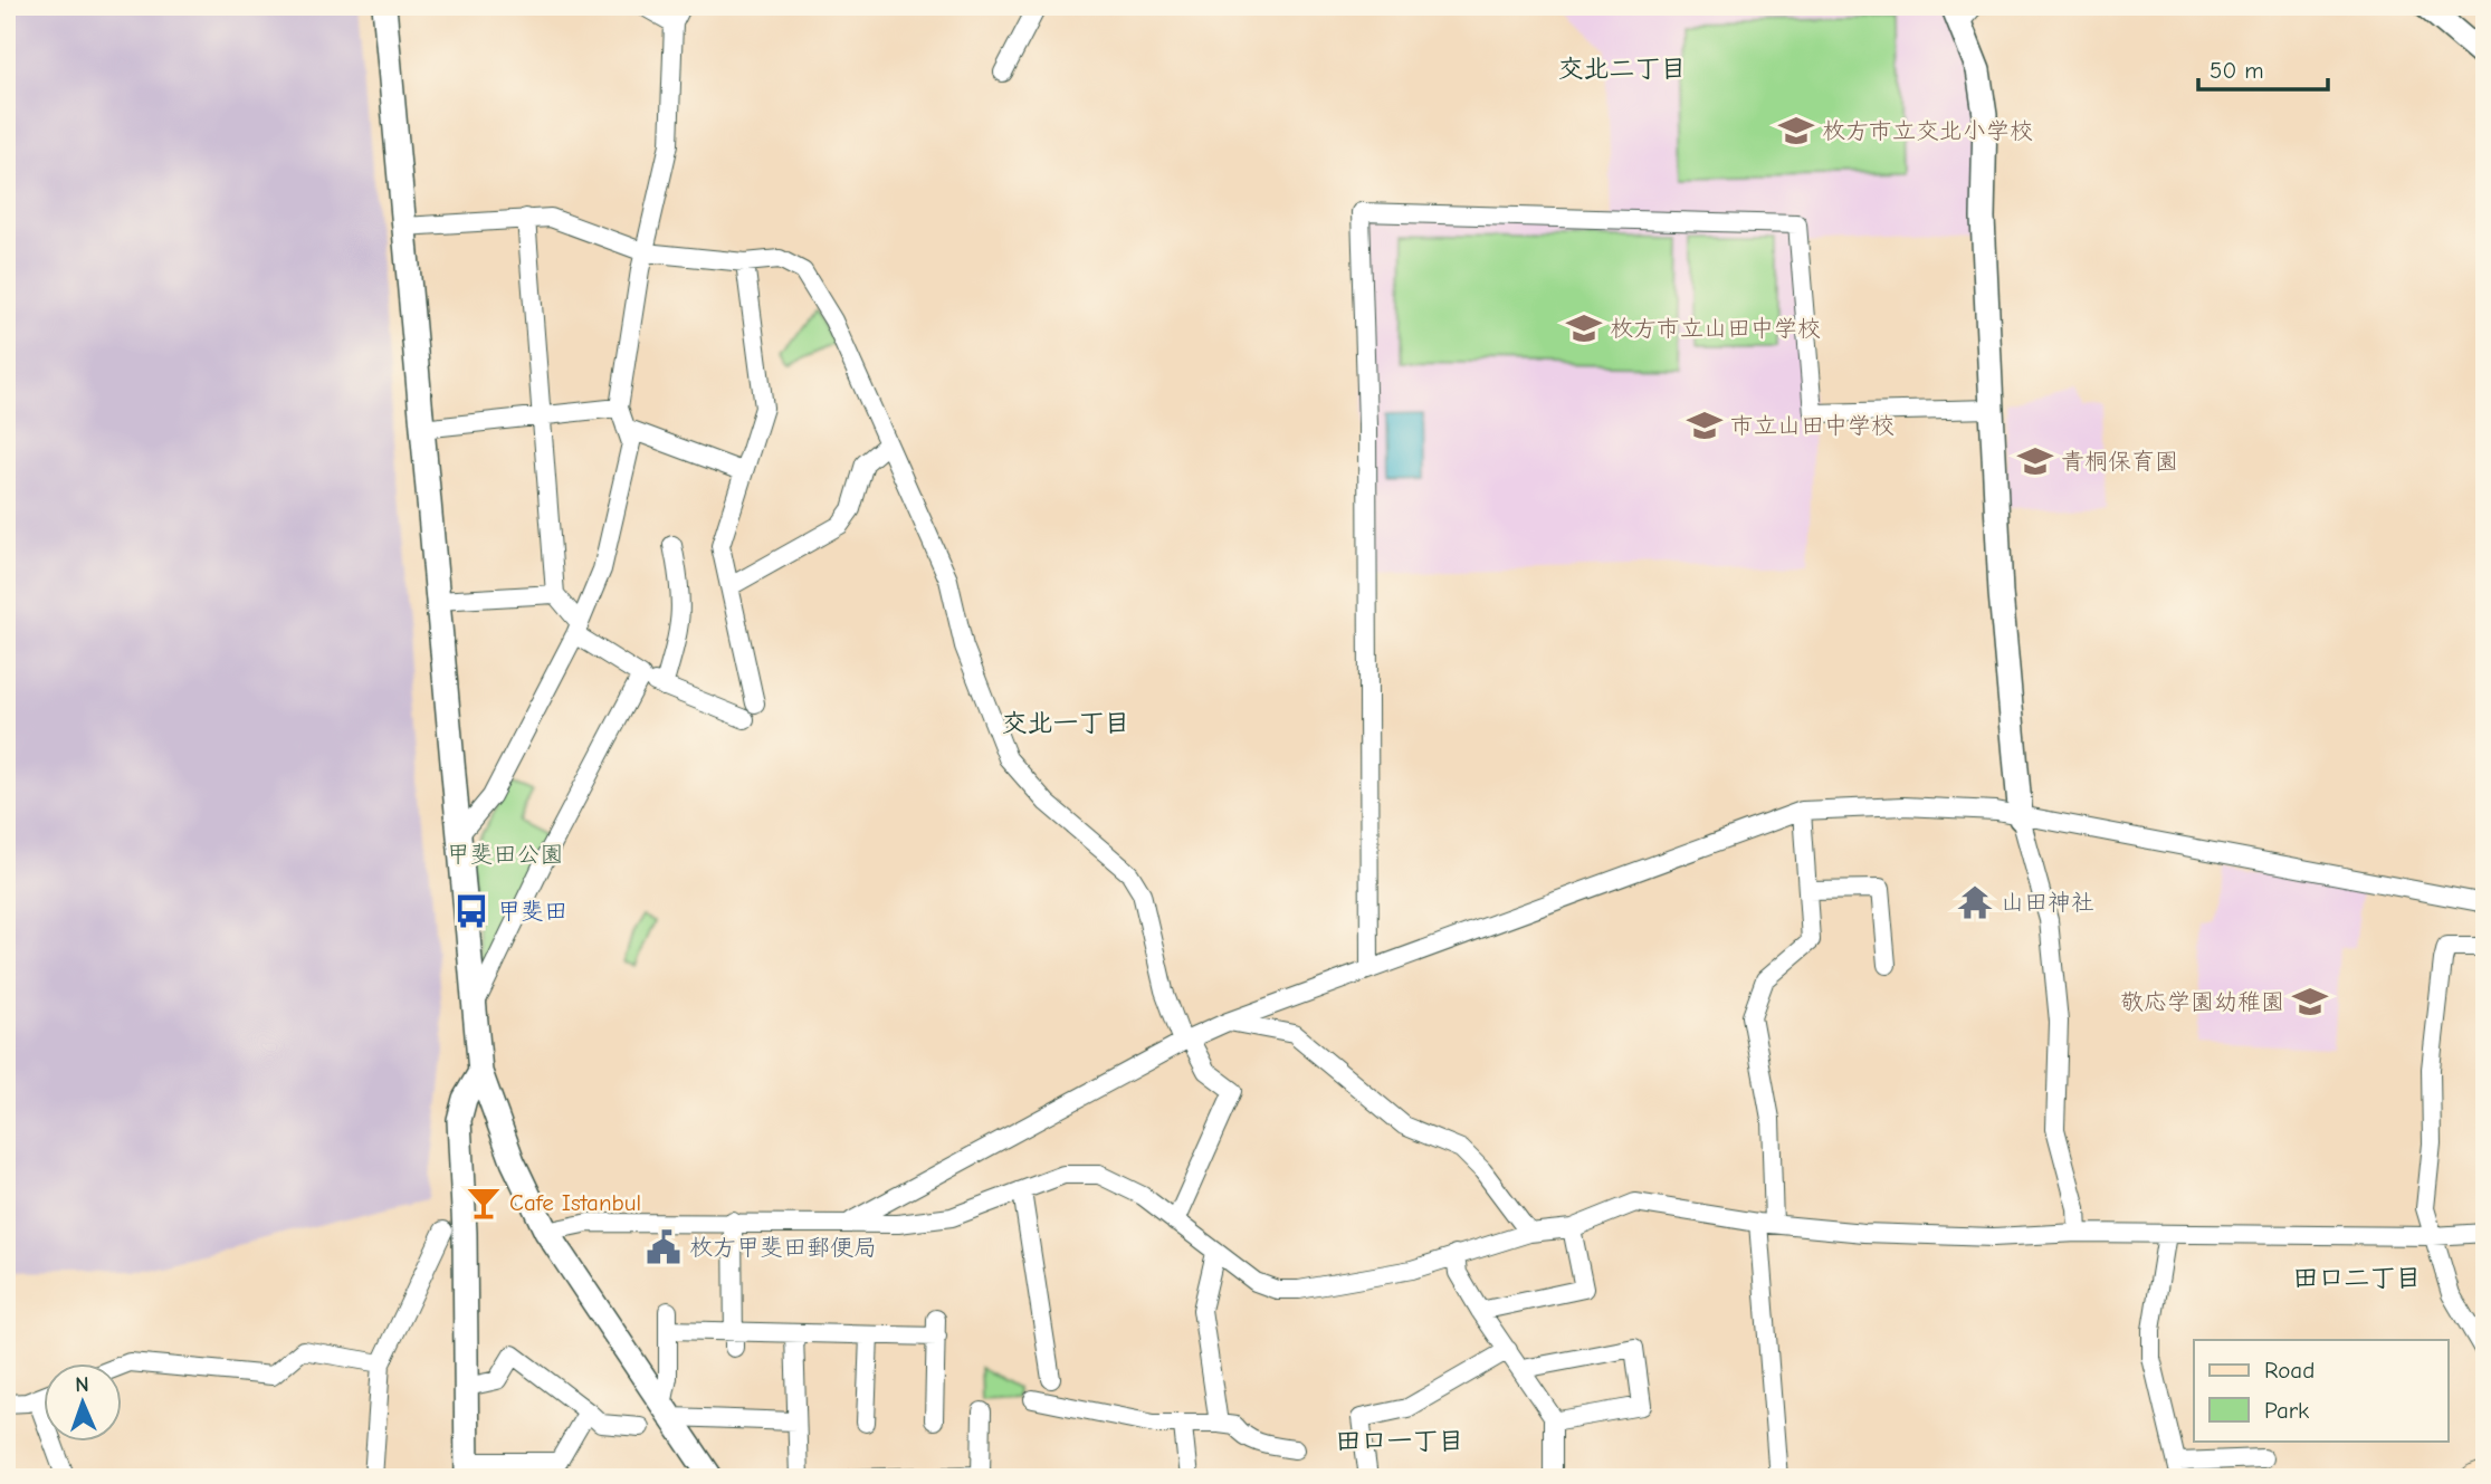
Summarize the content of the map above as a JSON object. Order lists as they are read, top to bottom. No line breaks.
{"districts":["交北二丁目","交北一丁目","田口二丁目","田口一丁目"],"parks":["甲斐田公園"],"places":{"school or university":["枚方市立交北小学校","枚方市立山田中学校","市立山田中学校","青桐保育園","敬応学園幼稚園"],"temple":["山田神社"],"bus stop":["甲斐田"],"bar":["Cafe Istanbul"],"public building":["枚方甲斐田郵便局"]},"legend":["Road","Park"],"scale_bar":"50 m","north":"top"}
